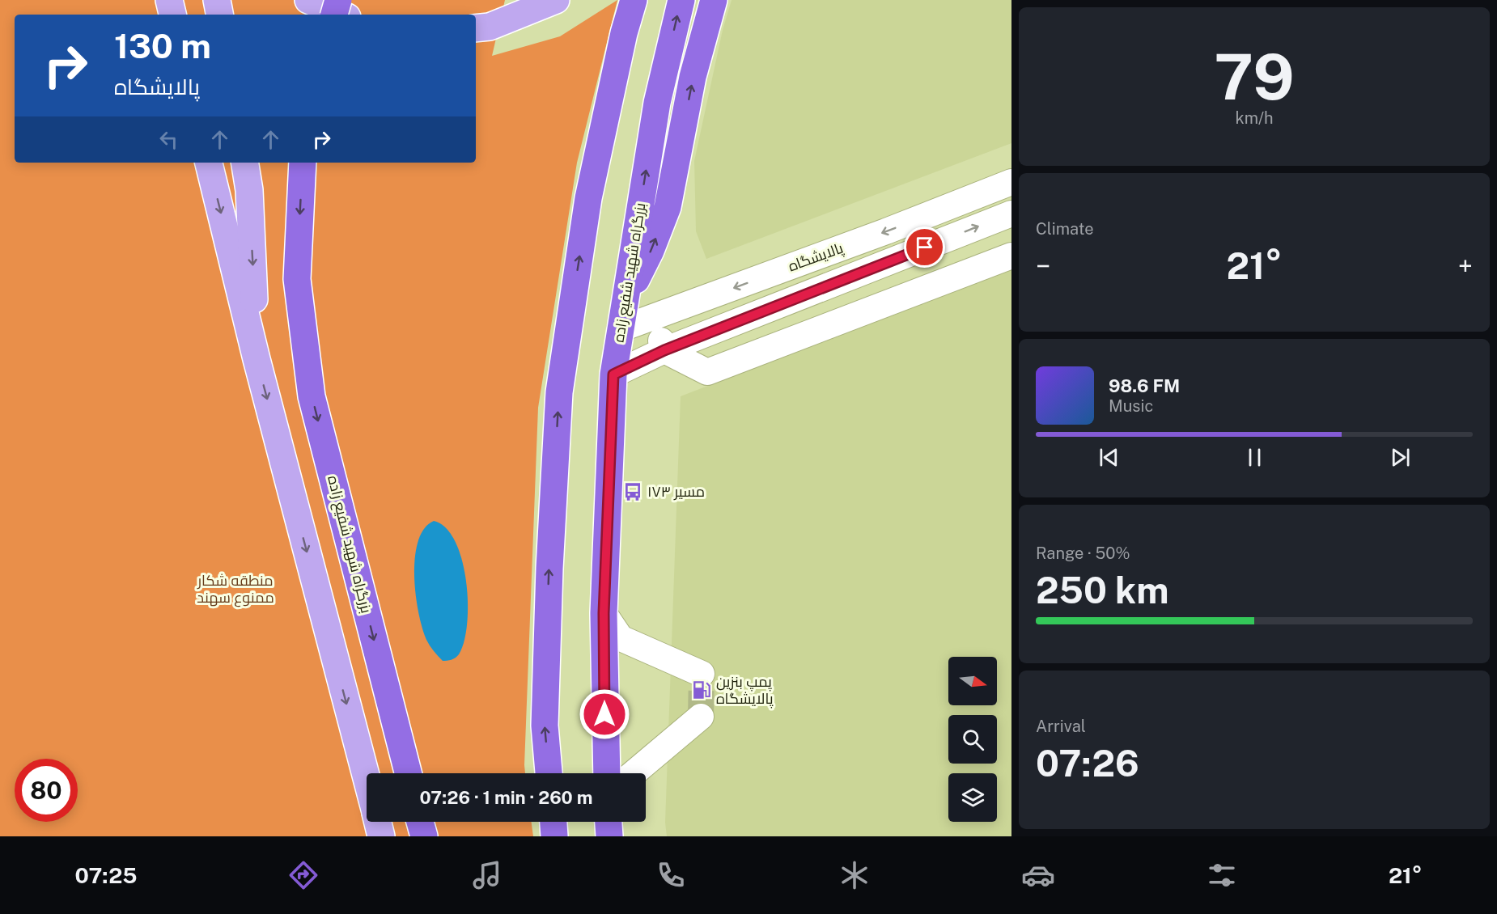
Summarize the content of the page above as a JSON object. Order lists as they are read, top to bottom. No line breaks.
{"streets":{"highway":["بزرگراه شهید شفیع زاده"],"street":["پالایشگاه"]},"crossings":[["پالایشگاه","بزرگراه شهید شفیع زاده"]],"parks":["منطقه شکار ممنوع سهند"],"places":{"bus stop":["مسیر ۱۷۳"],"fuel station":["پمپ بنزین پالایشگاه"]},"north":"right","page":{"tile":[["79","km/h"],"Climate",["Range · 50%","250 km"],["Arrival","07:26"]],"turn":["130 m","پالایشگاه"],"heat":["−","21°","+"],"song":["98.6 FM","Music"],"limit":"80","trip":"07:26 · 1 min · 260 m","tabs":["07:25","21°"]}}
